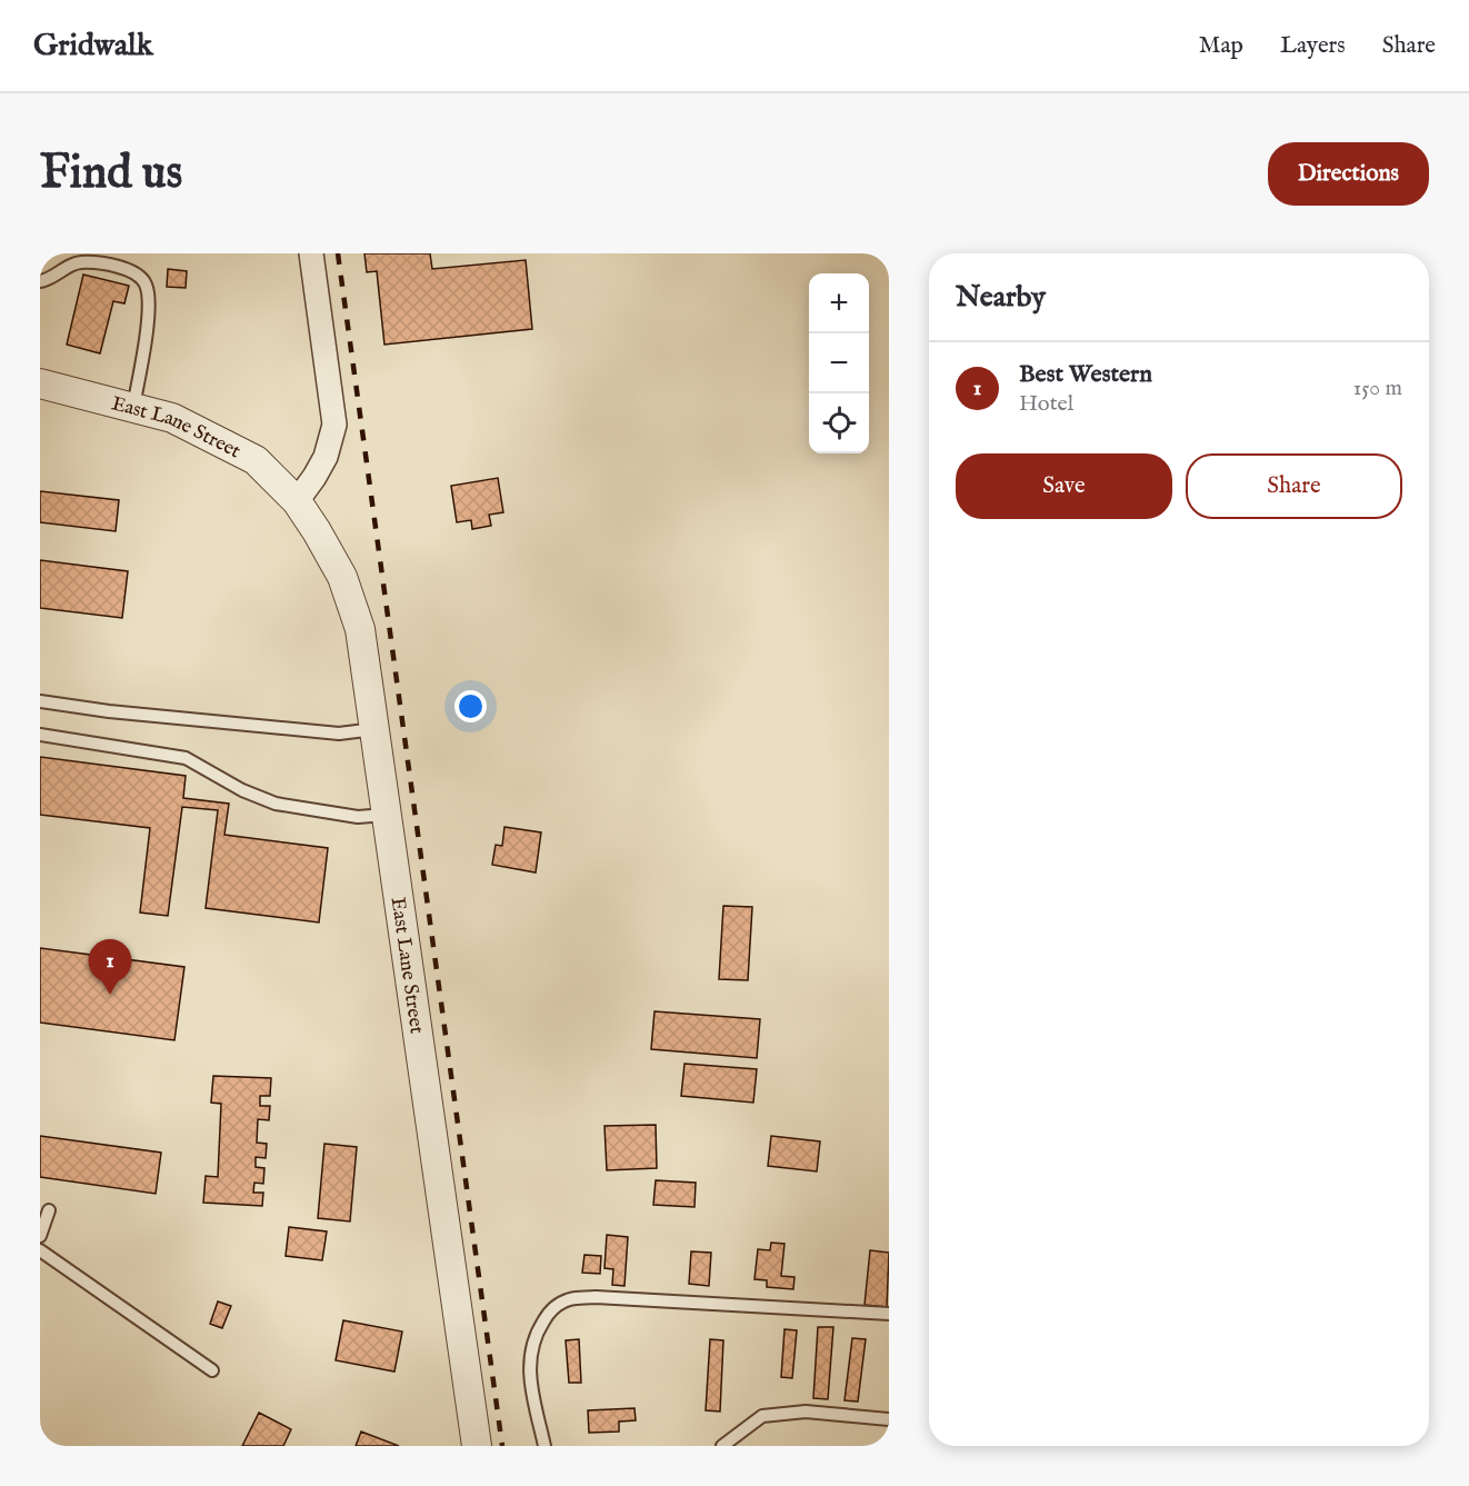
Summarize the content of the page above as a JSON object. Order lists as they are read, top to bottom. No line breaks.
{"streets":{"street":["East Lane Street"]},"page":{"header":"Gridwalk","nav":["Map","Layers","Share"],"buttons":["Directions",["Save","Share"]],"title":"Find us","heading":"Nearby","map_buttons":["+","−"],"list":[{"mark":"1","name":"Best Western","note":"Hotel","value":"150 m"}],"pins":"1"}}
